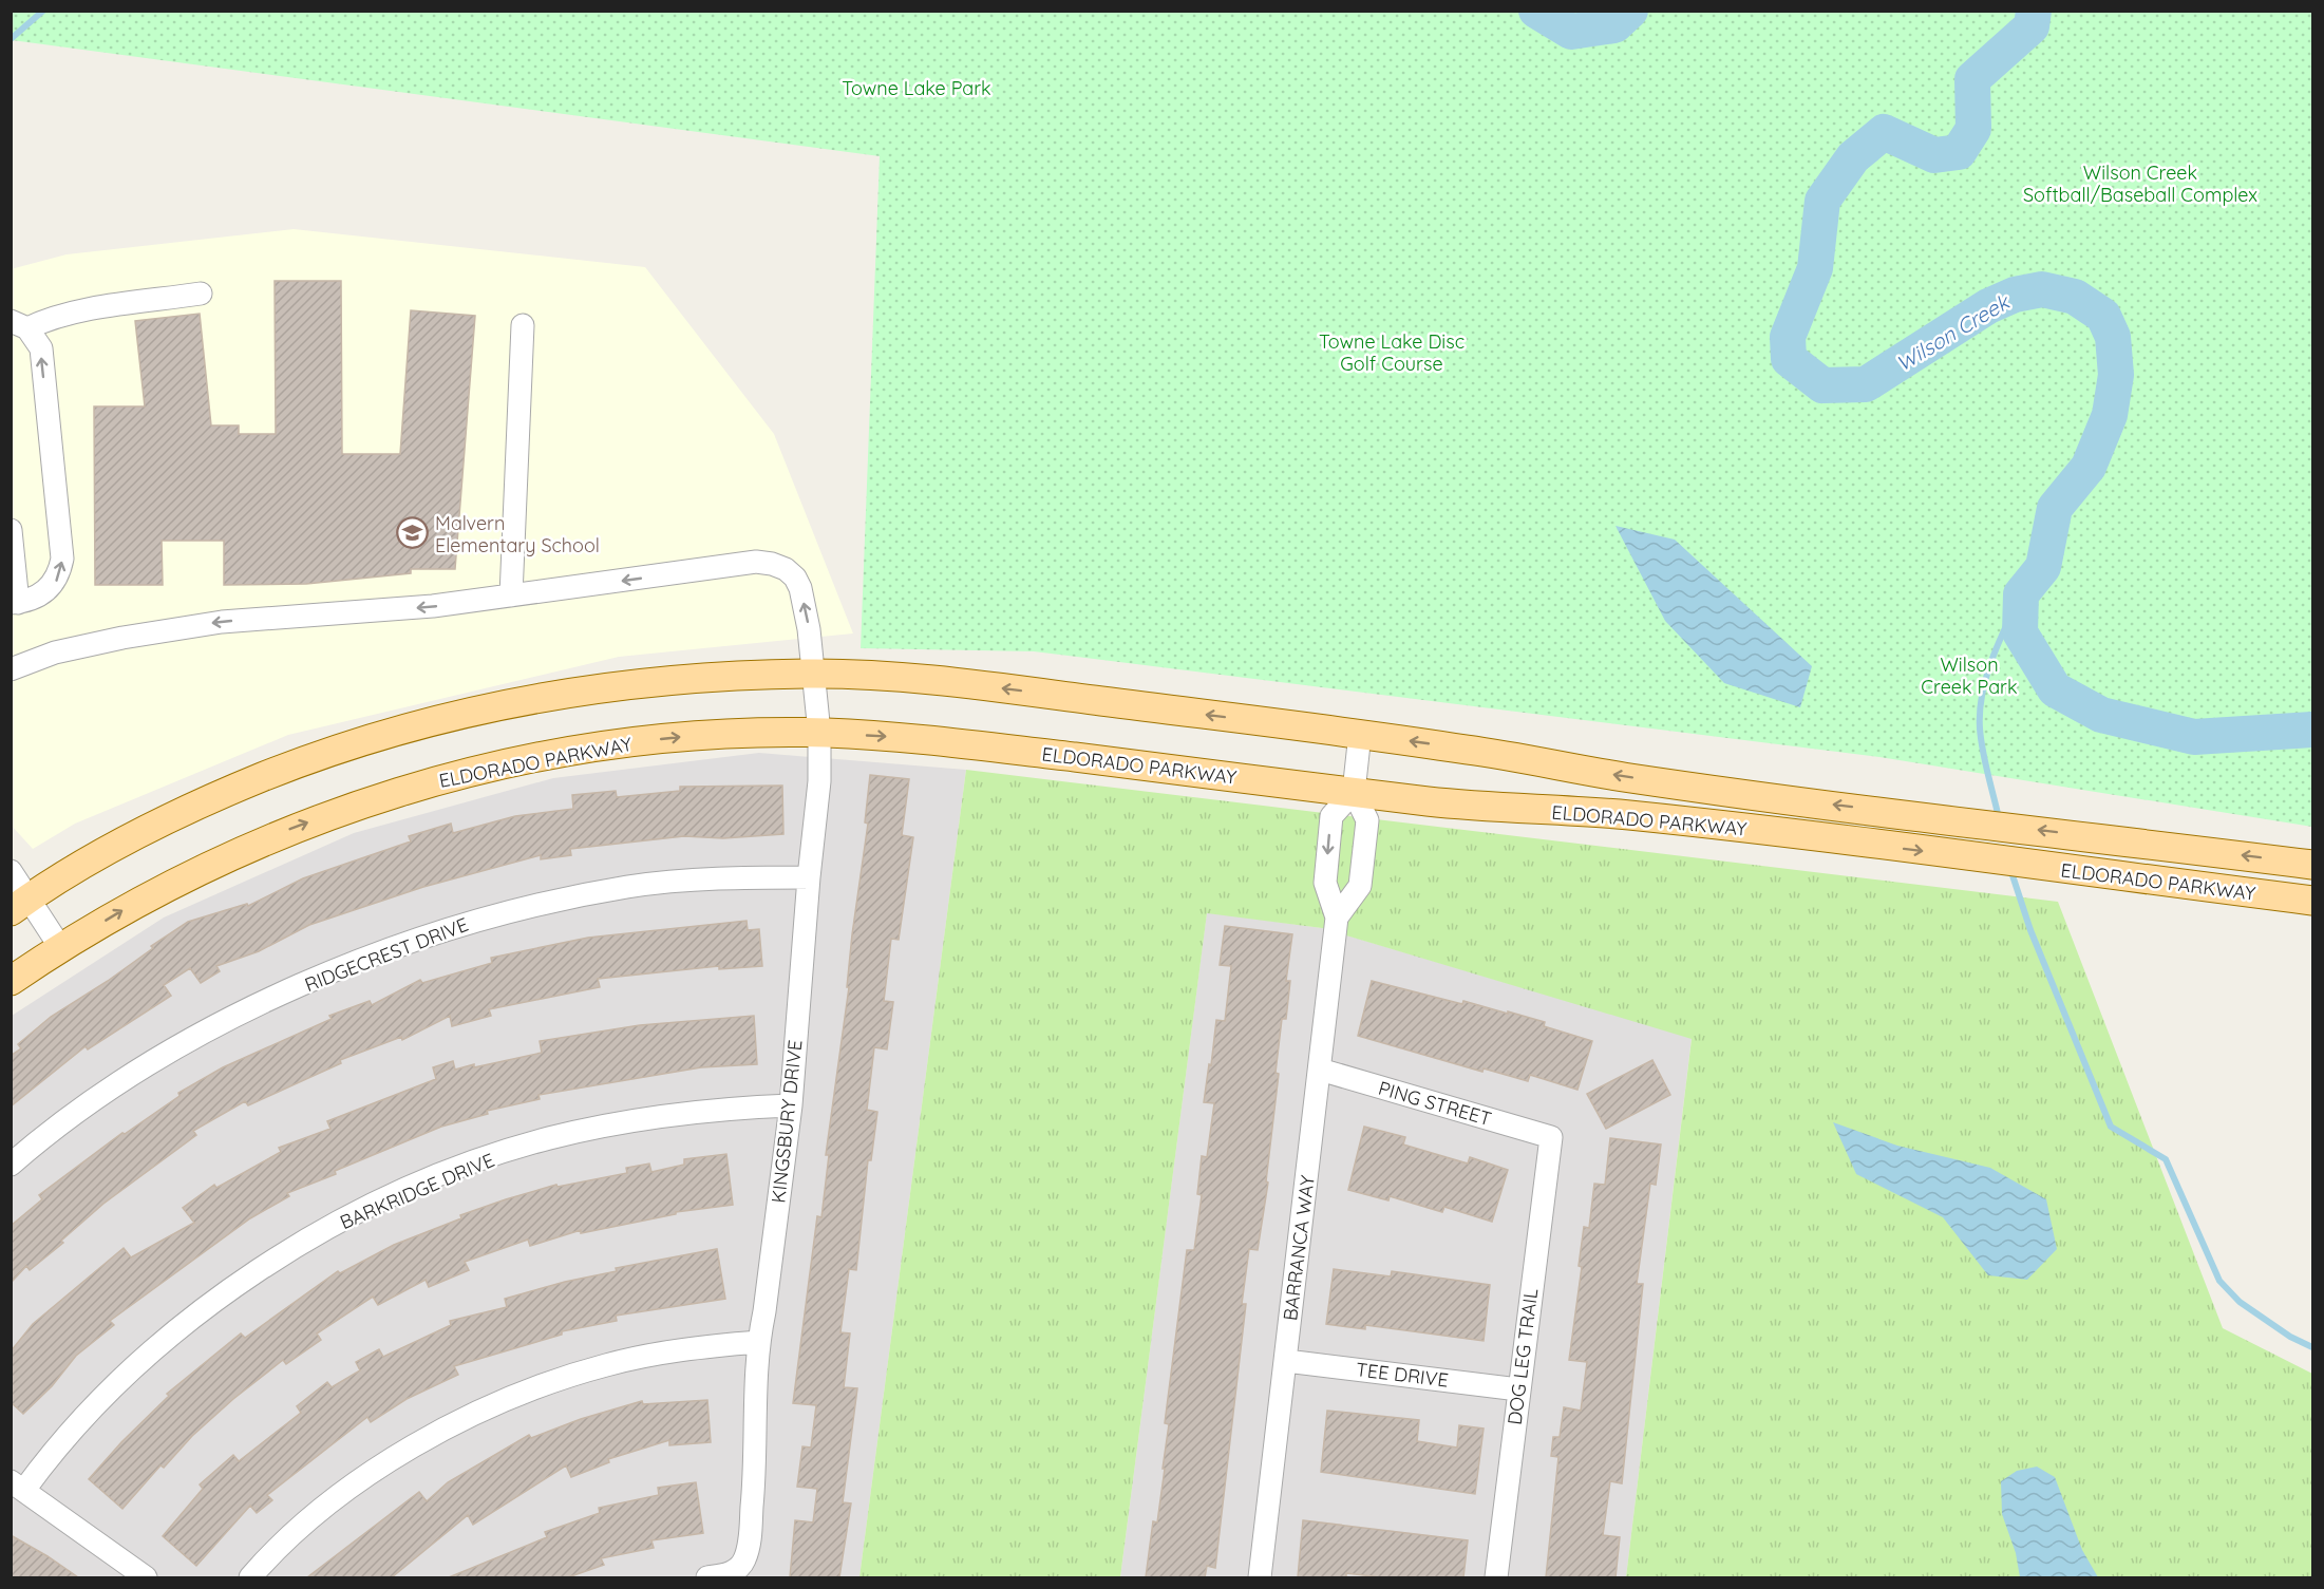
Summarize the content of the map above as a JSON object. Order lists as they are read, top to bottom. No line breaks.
{"streets":{"main road":["ELDORADO PARKWAY"],"street":["RIDGECREST DRIVE","PING STREET","KINGSBURY DRIVE","BARKRIDGE DRIVE","BARRANCA WAY","DOG LEG TRAIL","TEE DRIVE"]},"crossings":[["ELDORADO PARKWAY","KINGSBURY DRIVE"],["ELDORADO PARKWAY","BARRANCA WAY"],["RIDGECREST DRIVE","KINGSBURY DRIVE"],["PING STREET","BARRANCA WAY"],["PING STREET","DOG LEG TRAIL"],["KINGSBURY DRIVE","BARKRIDGE DRIVE"],["BARRANCA WAY","TEE DRIVE"],["DOG LEG TRAIL","TEE DRIVE"]],"one_way":["KINGSBURY DRIVE"],"water":["Wilson Creek"],"parks":["Towne Lake Park","Wilson Creek Softball/Baseball Complex","Towne Lake Disc Golf Course","Wilson Creek Park"],"places":{"school or university":["Malvern Elementary School"]}}
